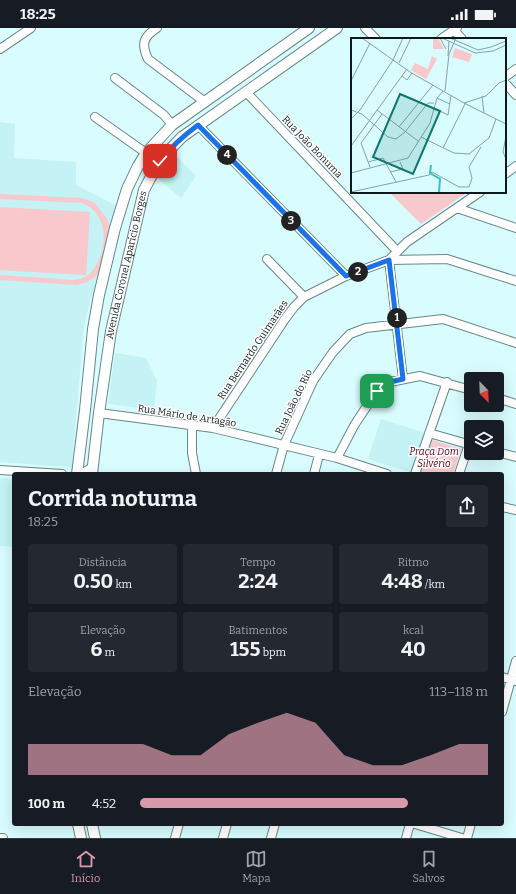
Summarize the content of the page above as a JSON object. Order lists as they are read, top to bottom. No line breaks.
{"streets":{"main road":["Avenida Coronel Aparício Borges"],"street":["Rua João Bonuma","Rua Bernardo Guimarães","Rua João do Rio","Rua Mário de Artagão"]},"crossings":[["Rua João Bonuma","Avenida Coronel Aparício Borges"],["Rua João Bonuma","Rua Bernardo Guimarães"],["Avenida Coronel Aparício Borges","Rua Mário de Artagão"],["Rua Bernardo Guimarães","Rua Mário de Artagão"],["Rua João do Rio","Rua Mário de Artagão"]],"parks":["Praça Dom Silvério"],"north":"bottom right","page":{"status":"18:25","pins":["4","3","2","1"],"heading":["Corrida noturna","18:25"],"stats":[["Distância","0.50 km"],["Tempo","2:24"],["Ritmo","4:48 /km"],["Elevação","6 m"],["Batimentos","155 bpm"],["kcal","40"]],"chart":["Elevação","113–118 m"],"list":[{"name":"100 m","note":"4:52"}],"tabs":["Início","Mapa","Salvos"]}}
